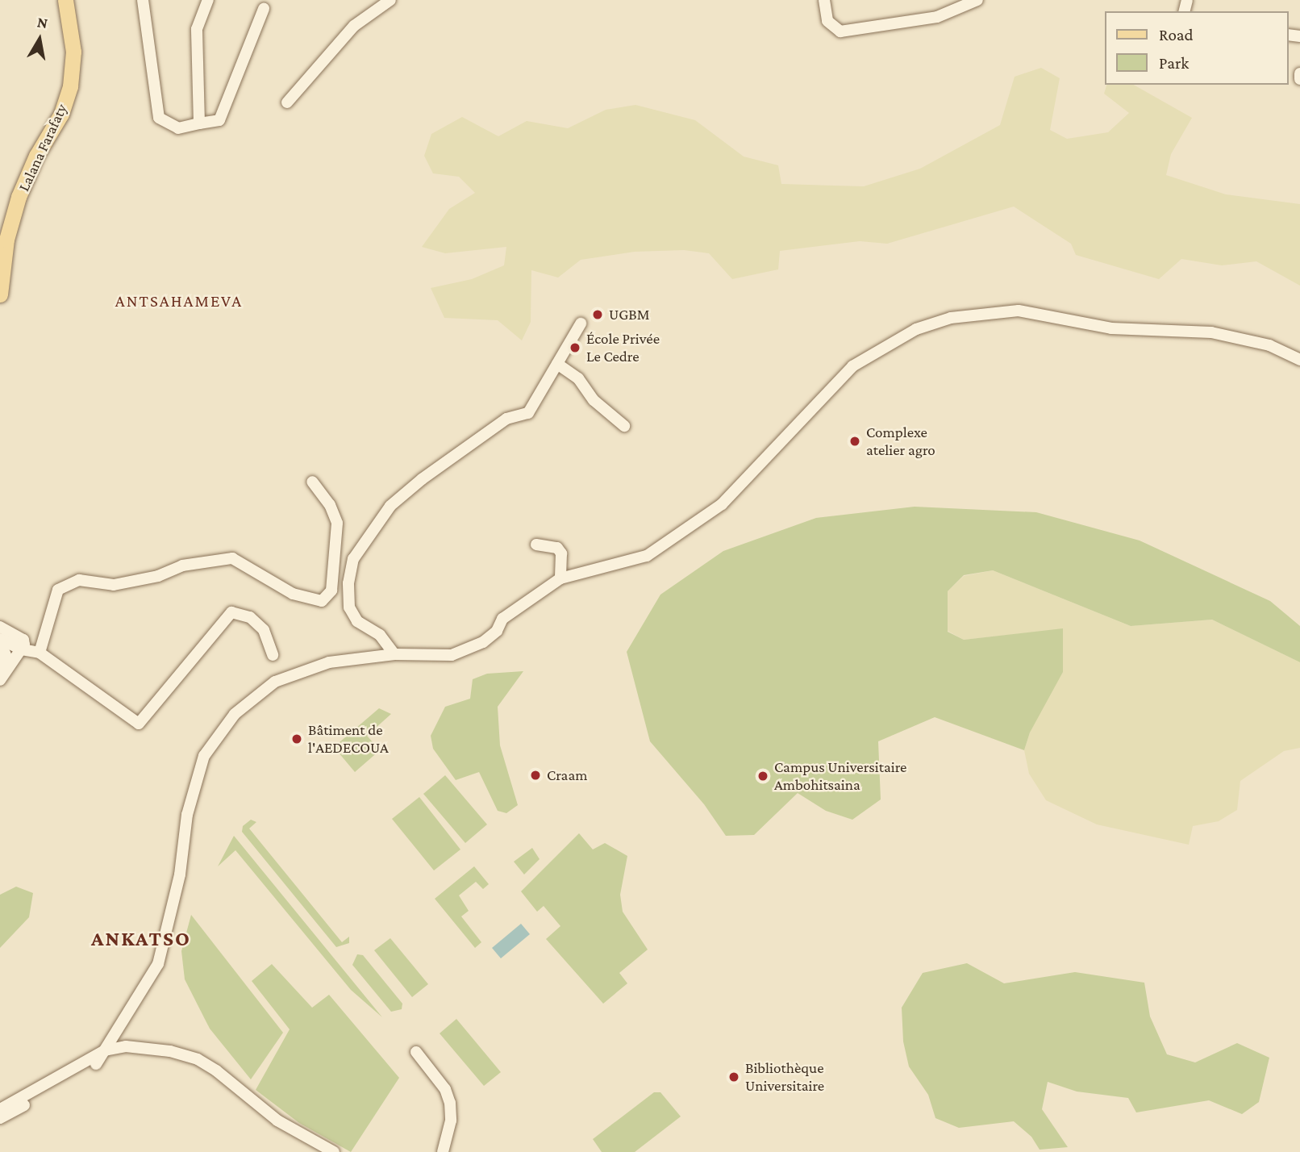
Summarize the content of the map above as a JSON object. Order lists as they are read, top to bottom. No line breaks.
{"streets":{"main road":["Lalana Farafaty"]},"districts":["ANTSAHAMEVA","ANKATSO"],"places":["UGBM","École Privée Le Cedre","Complexe atelier agro","Bâtiment de l'AEDECOUA","Craam","Campus Universitaire Ambohitsaina","Bibliothèque Universitaire"],"legend":["Road","Park"],"north":"top"}
